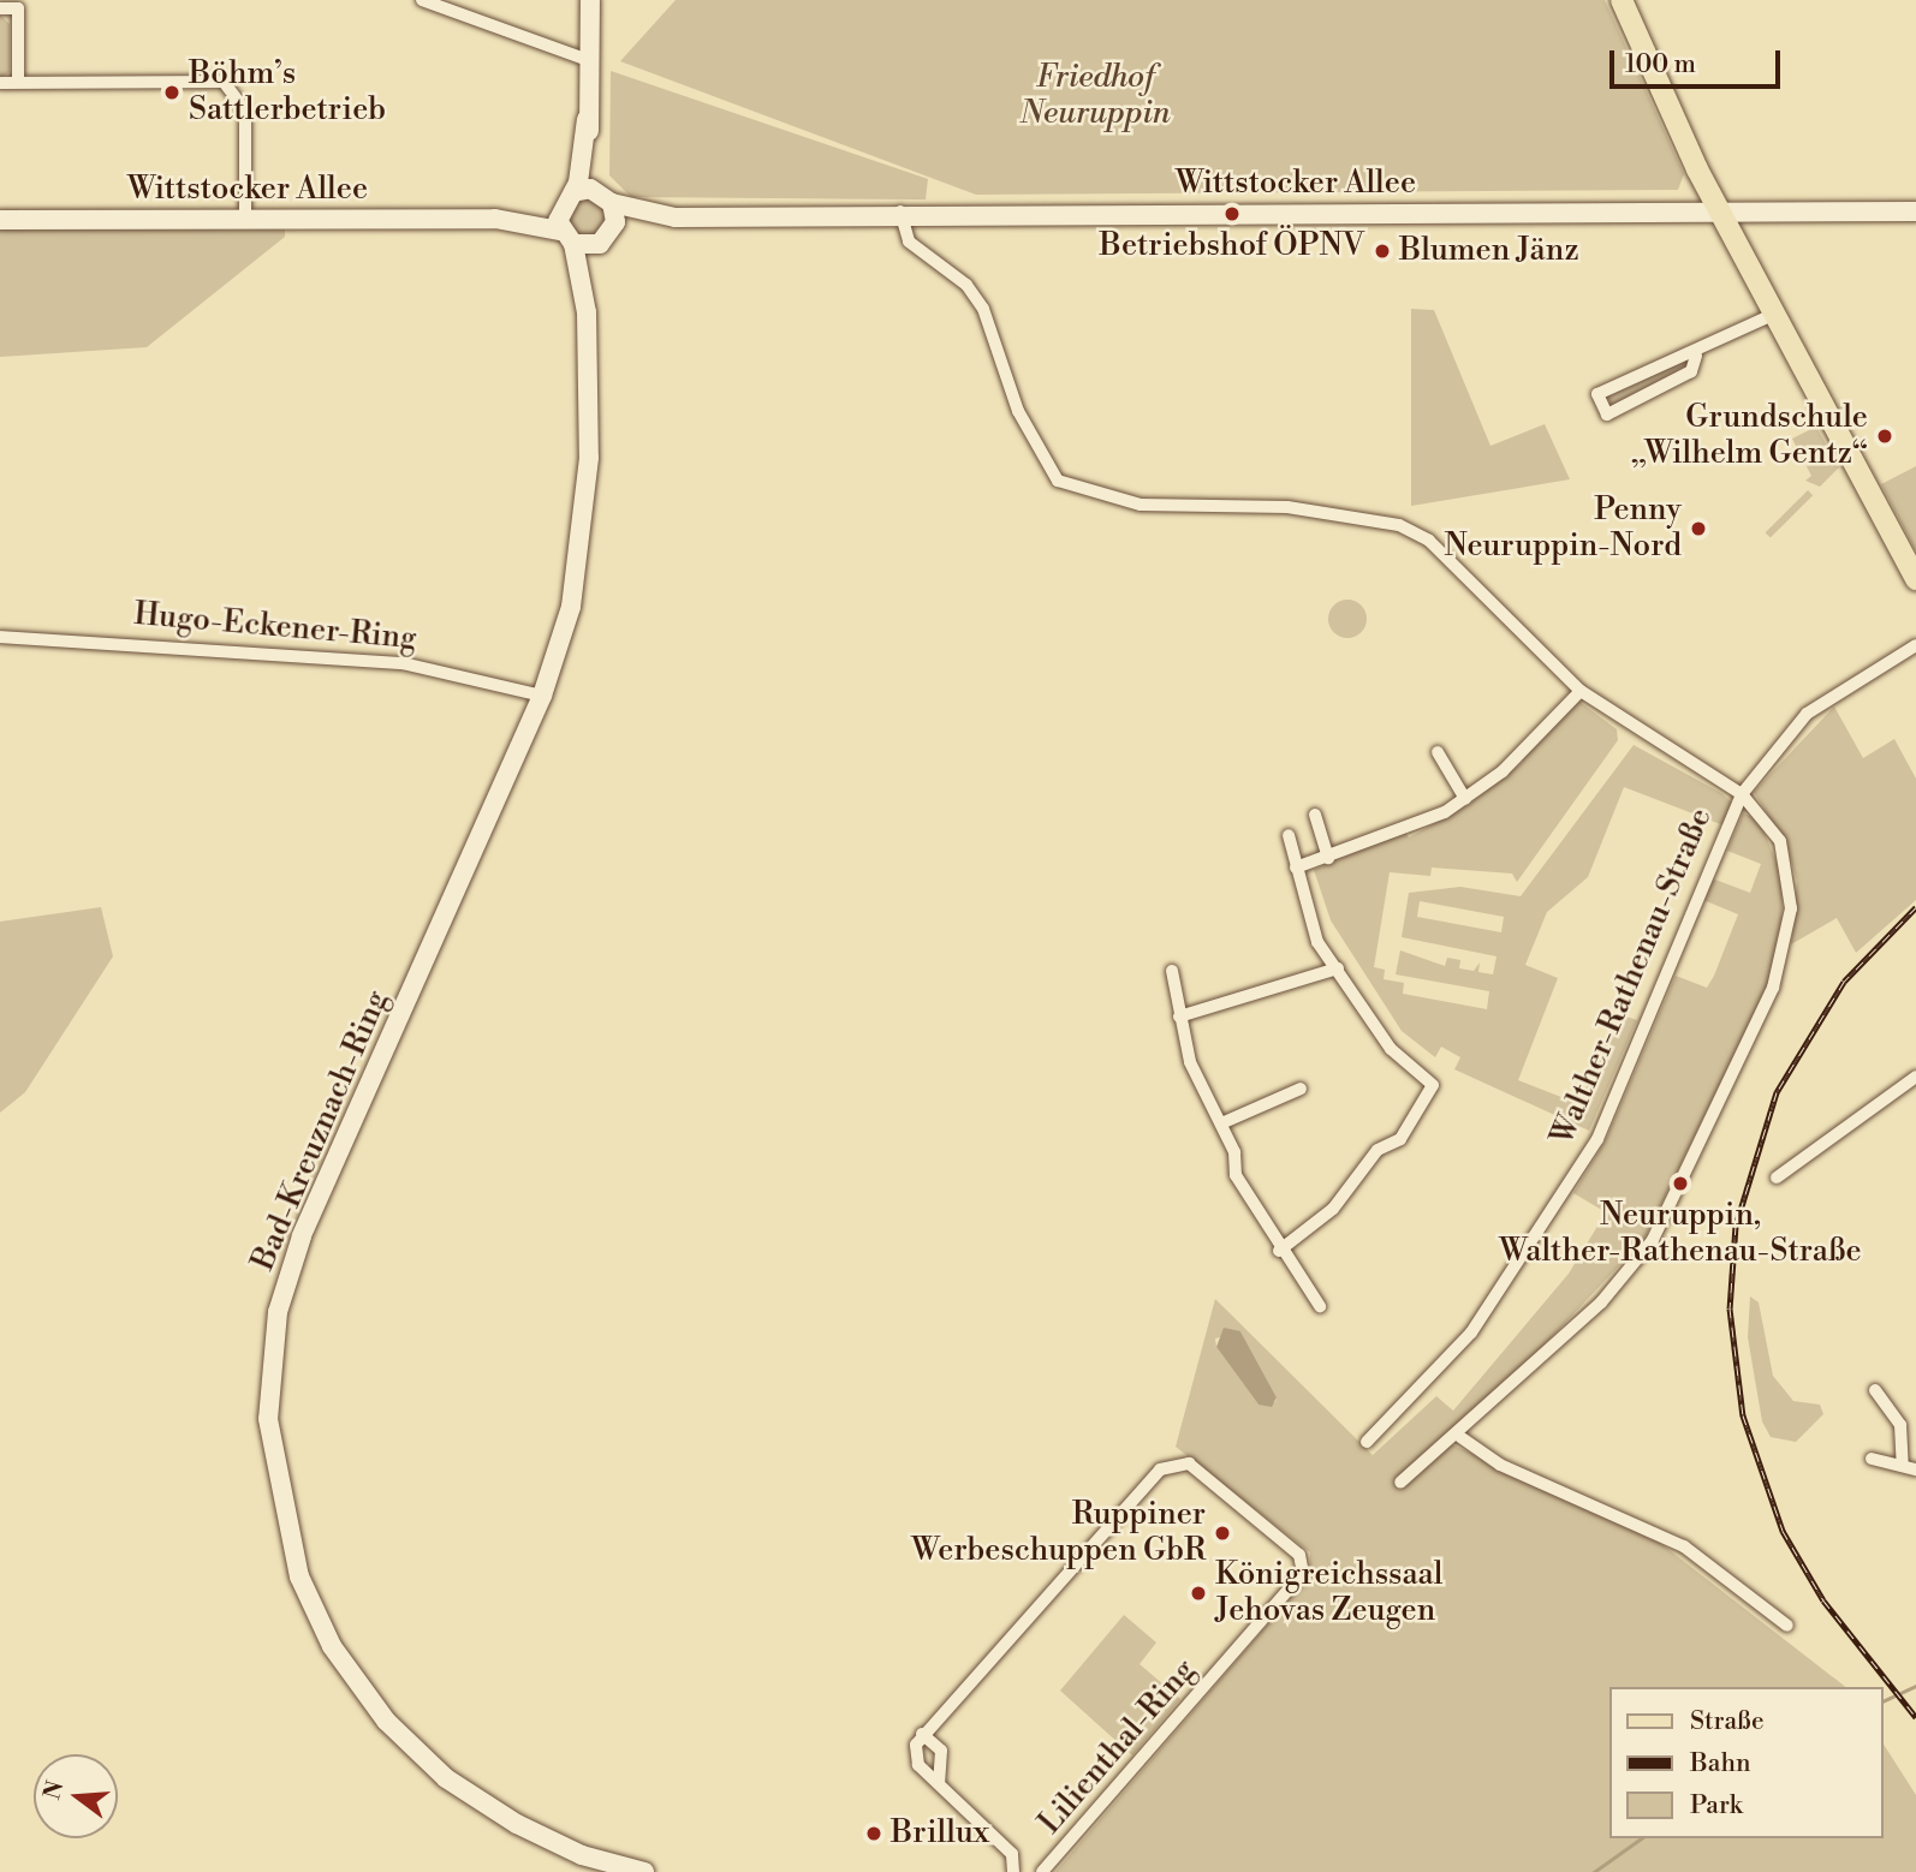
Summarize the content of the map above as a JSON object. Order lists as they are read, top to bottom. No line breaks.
{"streets":{"main road":["Wittstocker Allee","Bad-Kreuznach-Ring"],"street":["Hugo-Eckener-Ring","Walther-Rathenau-Straße","Lilienthal-Ring"]},"crossings":[["Wittstocker Allee","Bad-Kreuznach-Ring"],["Hugo-Eckener-Ring","Bad-Kreuznach-Ring"]],"parks":["Friedhof Neuruppin"],"places":["Böhm’s Sattlerbetrieb","Betriebshof ÖPNV","Blumen Jänz","Grundschule „Wilhelm Gentz“","Penny Neuruppin-Nord","Neuruppin, Walther-Rathenau-Straße","Ruppiner Werbeschuppen GbR","Königreichssaal Jehovas Zeugen","Brillux"],"legend":["Straße","Bahn","Park"],"scale_bar":"100 m","north":"left"}
